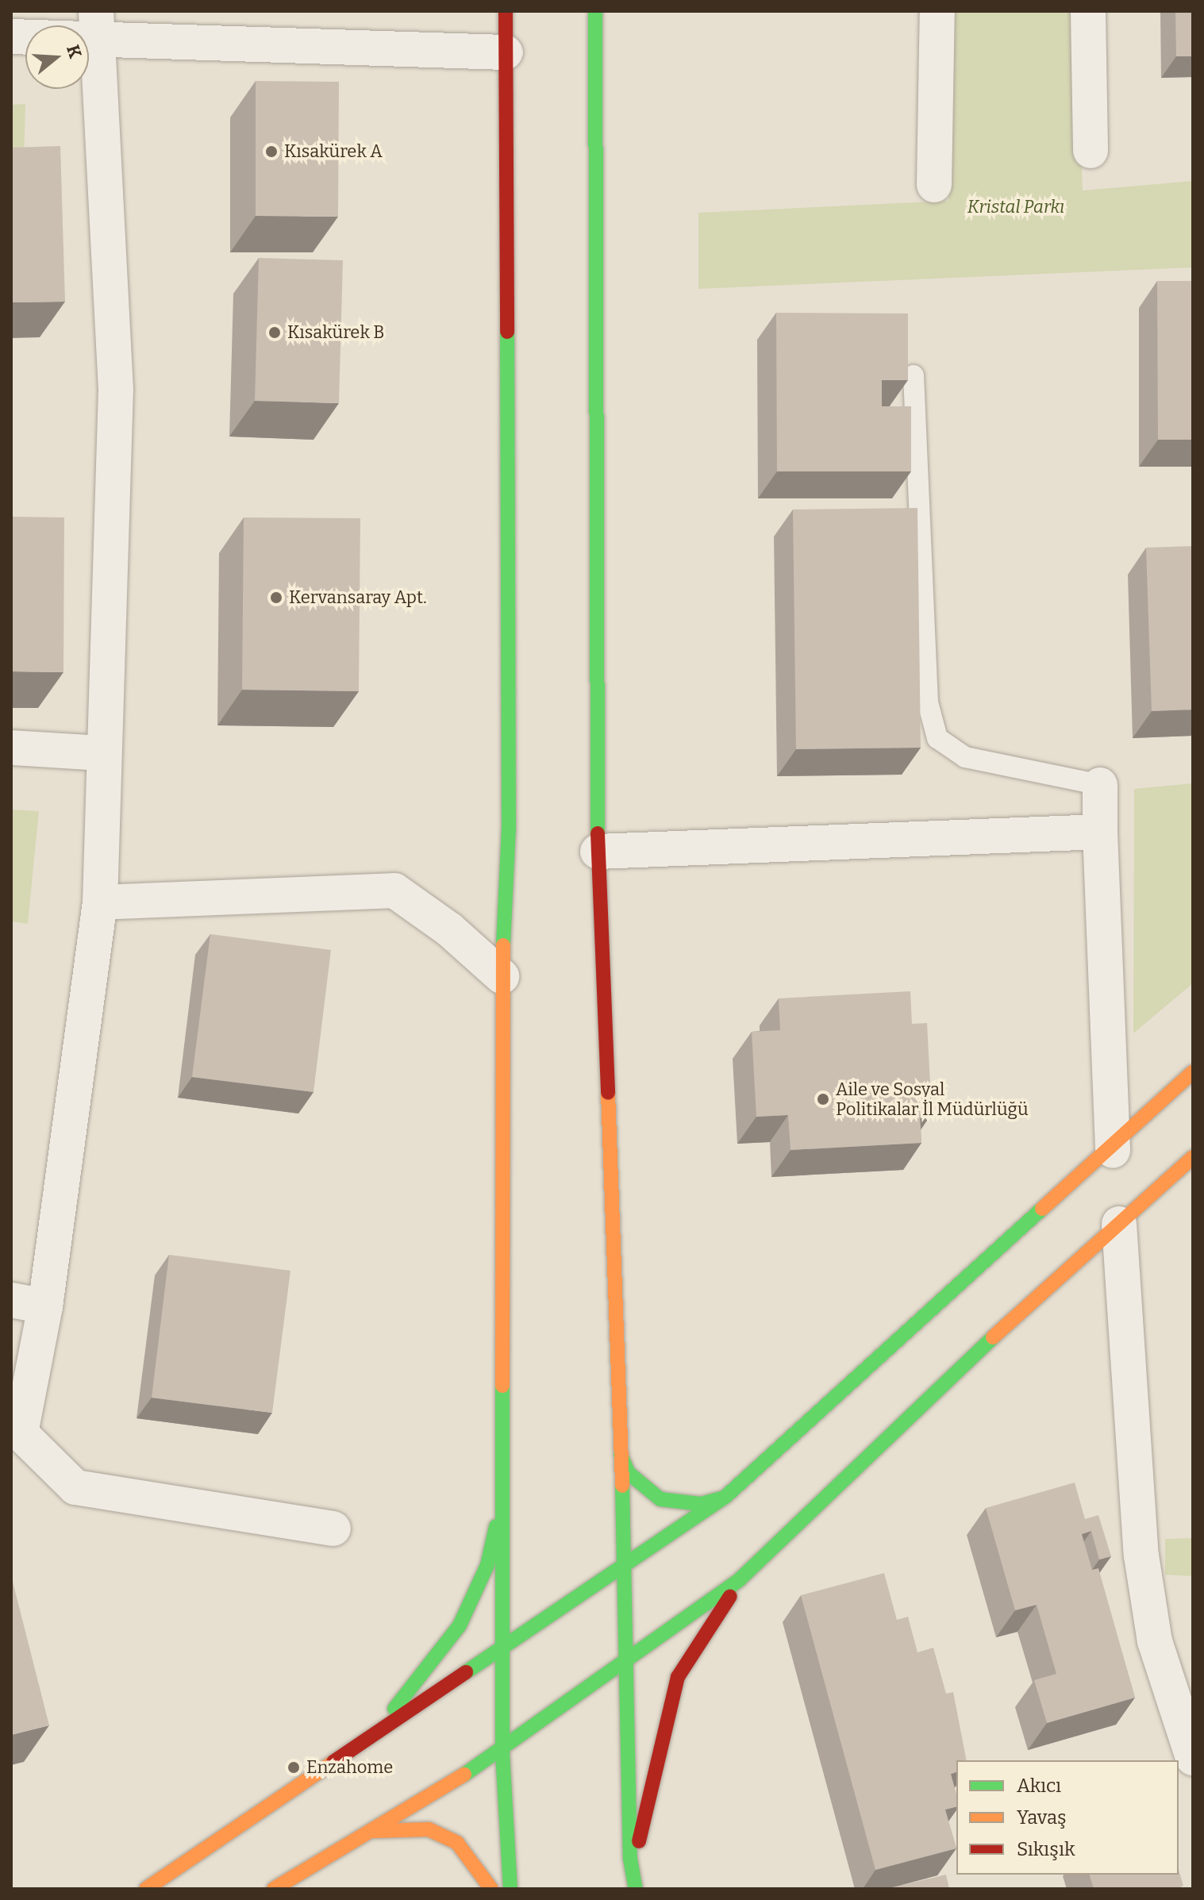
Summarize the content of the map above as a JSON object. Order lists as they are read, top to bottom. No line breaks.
{"parks":["Kristal Parkı"],"places":["Kısakürek A","Kısakürek B","Kervansaray Apt.","Aile ve Sosyal Politikalar İl Müdürlüğü","Enzahome"],"legend":["Akıcı","Yavaş","Sıkışık"],"north":"right"}
